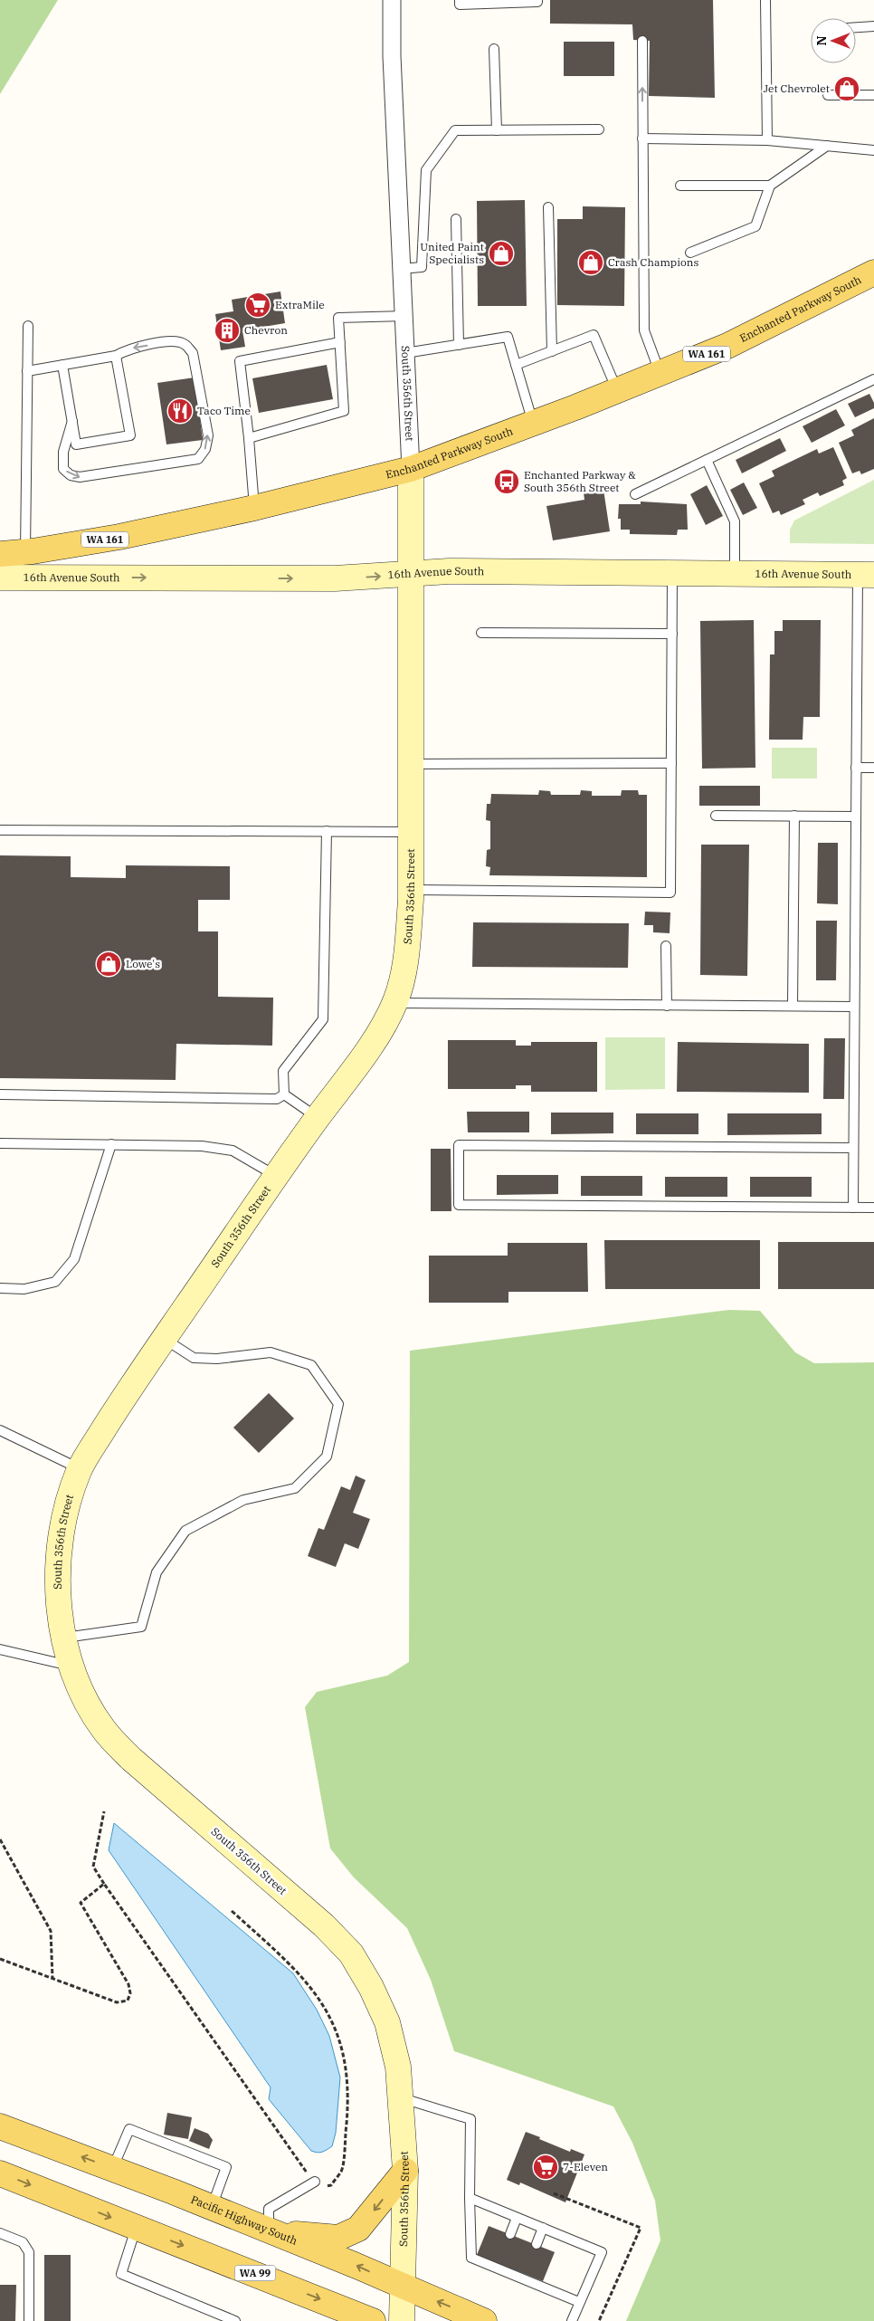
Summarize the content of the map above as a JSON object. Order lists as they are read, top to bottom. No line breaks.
{"streets":{"main road":["Enchanted Parkway South","WA 161","South 356th Street","16th Avenue South","Pacific Highway South","WA 99"]},"crossings":[["Enchanted Parkway South","South 356th Street"],["South 356th Street","16th Avenue South"],["South 356th Street","Pacific Highway South"]],"one_way":["16th Avenue South"],"places":{"shop":["Jet Chevrolet","United Paint Specialists","Crash Champions","Lowe's"],"supermarket":["ExtraMile","7-Eleven"],"building":["Chevron"],"restaurant":["Taco Time"],"bus stop":["Enchanted Parkway & South 356th Street"]},"north":"left"}
